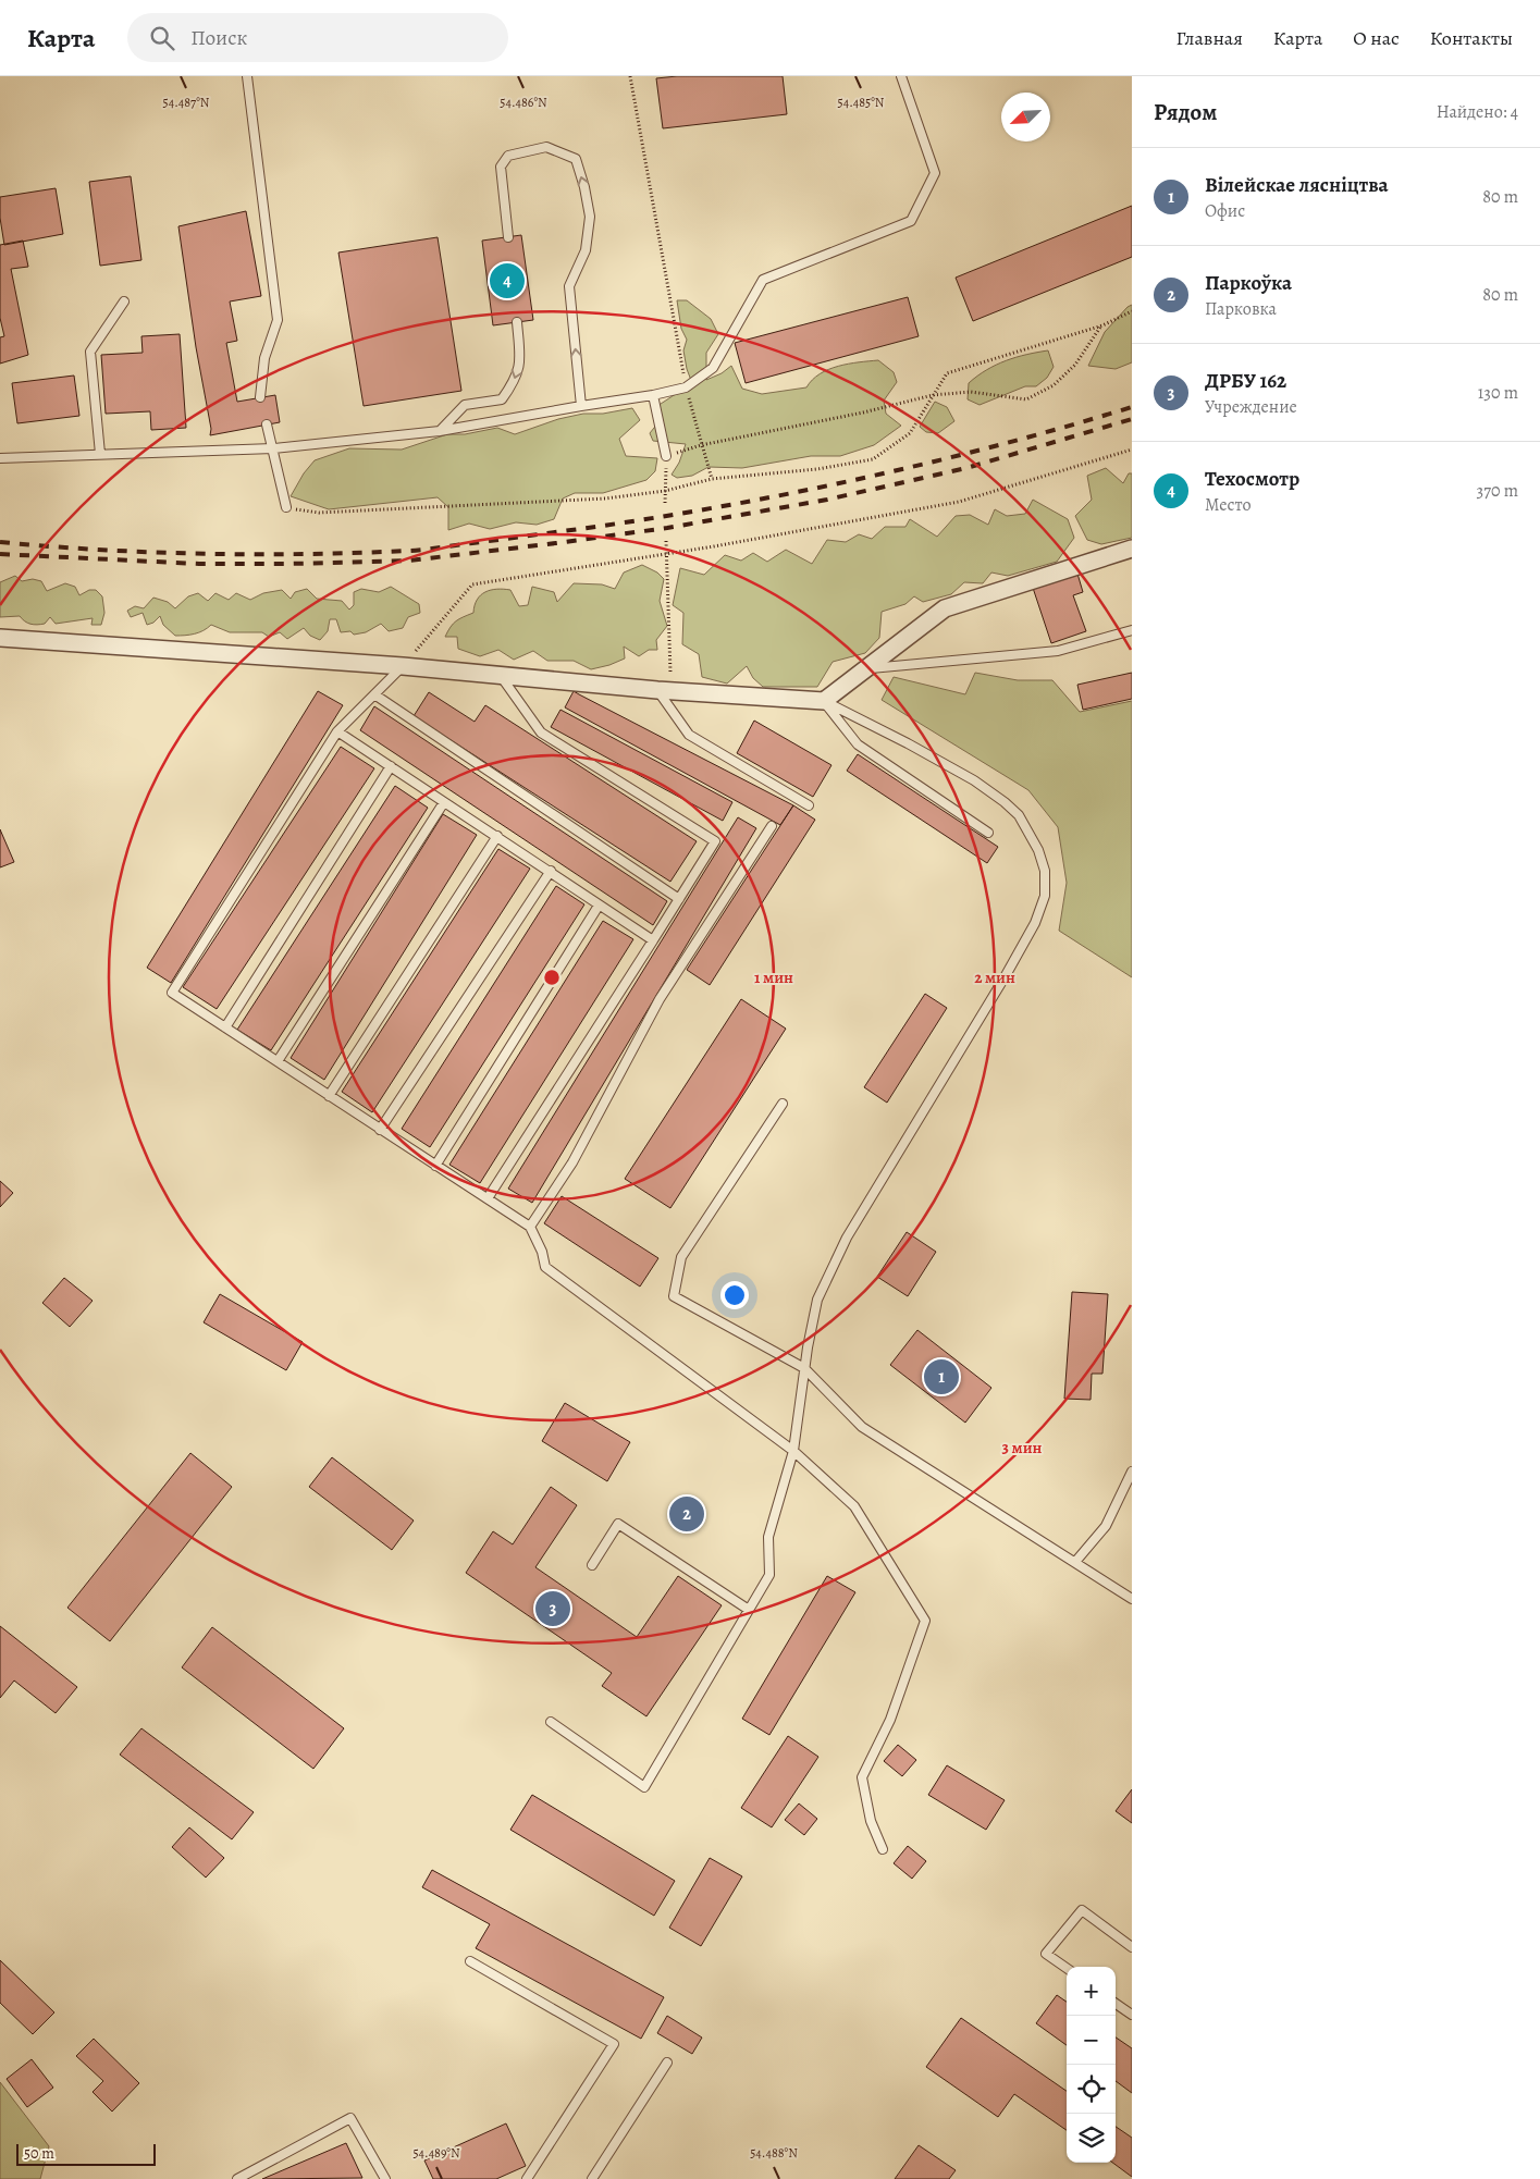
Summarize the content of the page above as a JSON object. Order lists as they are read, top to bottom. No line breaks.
{"scale_bar":"50 m","north":"bottom left","page":{"header":"Карта","search":"Поиск","nav":["Главная","Карта","О нас","Контакты"],"heading":["Рядом","Найдено: 4"],"list":[{"mark":"1","name":"Вілейскае лясніцтва","note":"Офис","value":"80 m"},{"mark":"2","name":"Паркоўка","note":"Парковка","value":"80 m"},{"mark":"3","name":"ДРБУ 162","note":"Учреждение","value":"130 m"},{"mark":"4","name":"Техосмотр","note":"Место","value":"370 m"}],"pins":["4","1","2","3"],"map_buttons":["+","−"],"scale":"50 m"},"coordinates":["54.487°N","54.486°N","54.485°N","54.489°N","54.488°N"],"rings":["1 мин","2 мин","3 мин"]}
